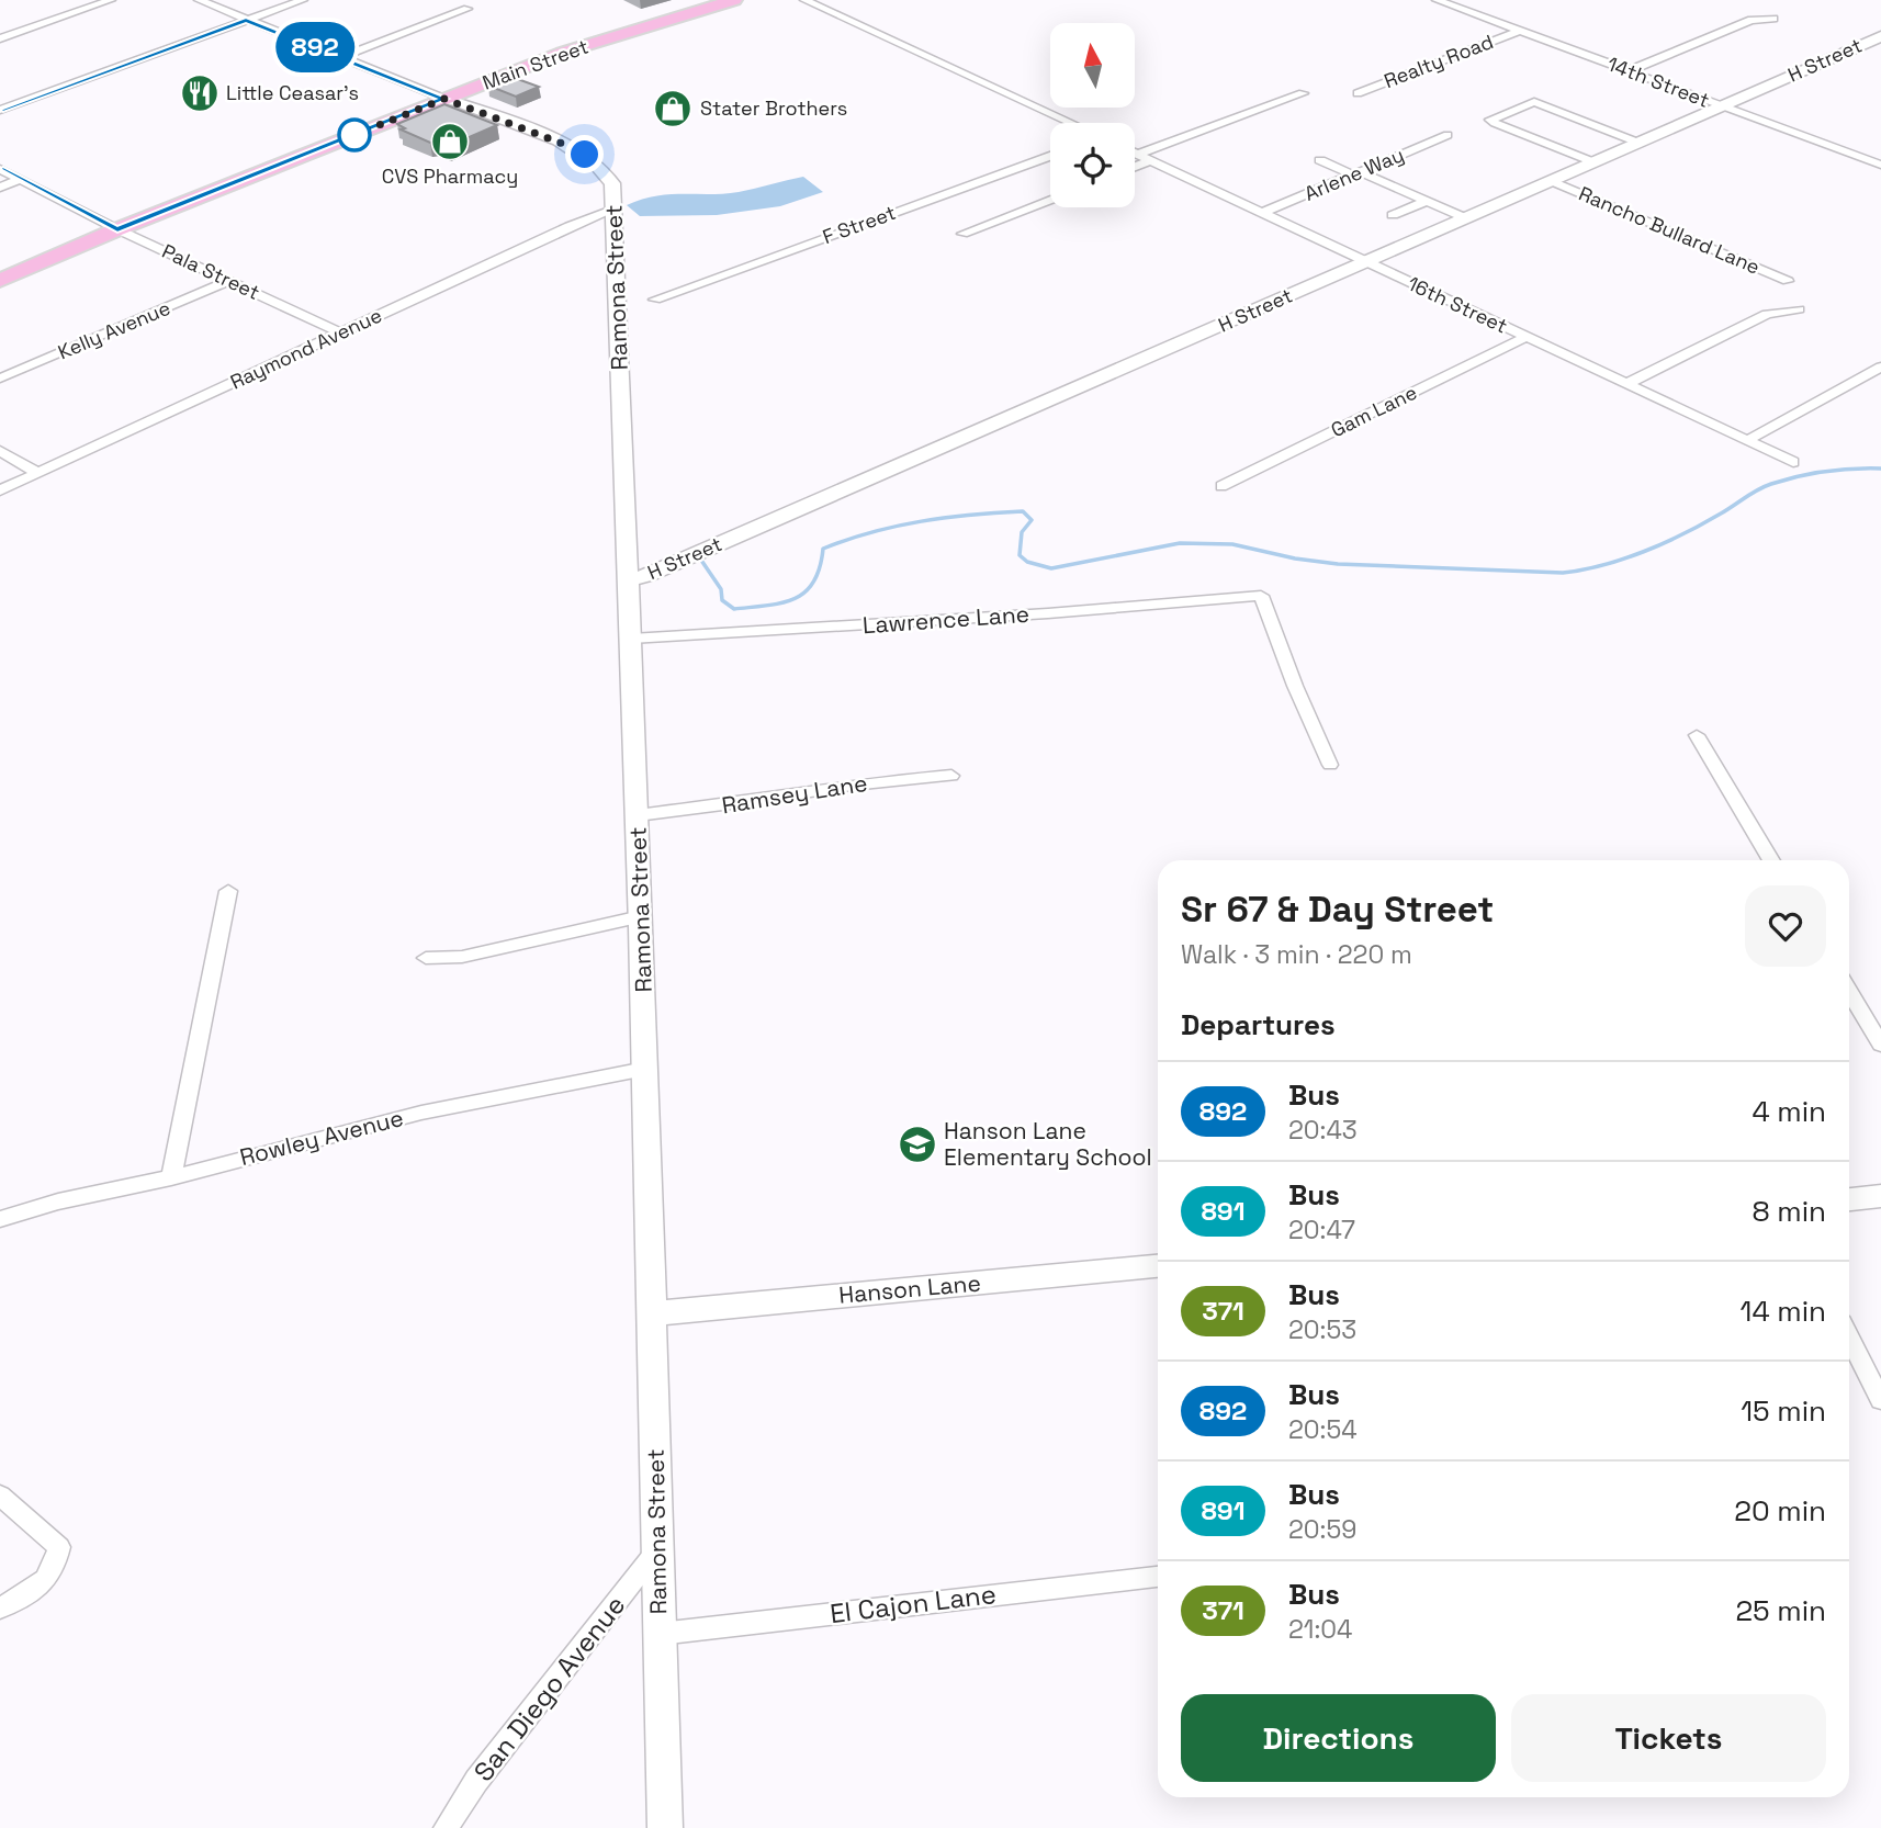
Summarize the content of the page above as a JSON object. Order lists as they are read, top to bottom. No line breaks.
{"streets":{"main road":["Main Street","Ramona Street","Hanson Lane"],"street":["H Street","Realty Road","14th Street","Arlene Way","F Street","Rancho Bullard Lane","Pala Street","16th Street","Kelly Avenue","Raymond Avenue","Gam Lane","Lawrence Lane","Ramsey Lane","Rowley Avenue","El Cajon Lane","San Diego Avenue"]},"crossings":[["H Street","14th Street"],["H Street","Rancho Bullard Lane"],["H Street","Ramona Street"],["H Street","16th Street"],["Realty Road","14th Street"],["Main Street","Pala Street"],["Main Street","Ramona Street"],["Arlene Way","16th Street"],["Pala Street","Kelly Avenue"],["Pala Street","Raymond Avenue"],["Ramona Street","Raymond Avenue"],["Ramona Street","Lawrence Lane"],["Ramona Street","Ramsey Lane"],["Ramona Street","Rowley Avenue"],["Ramona Street","Hanson Lane"],["Ramona Street","El Cajon Lane"],["Ramona Street","San Diego Avenue"],["16th Street","Gam Lane"]],"places":{"restaurant":["Little Ceasar's"],"shop":["Stater Brothers","CVS Pharmacy"],"school or university":["Hanson Lane Elementary School"]},"lines":["bus line 892"],"north":"top","page":{"on_map":"892","heading":[["Sr 67 & Day Street","Walk · 3 min · 220 m"],"Departures"],"list":[{"mark":"892","name":"Bus","note":"20:43","value":"4 min"},{"mark":"891","name":"Bus","note":"20:47","value":"8 min"},{"mark":"371","name":"Bus","note":"20:53","value":"14 min"},{"mark":"892","name":"Bus","note":"20:54","value":"15 min"},{"mark":"891","name":"Bus","note":"20:59","value":"20 min"},{"mark":"371","name":"Bus","note":"21:04","value":"25 min"}],"buttons":["Directions","Tickets"]}}
